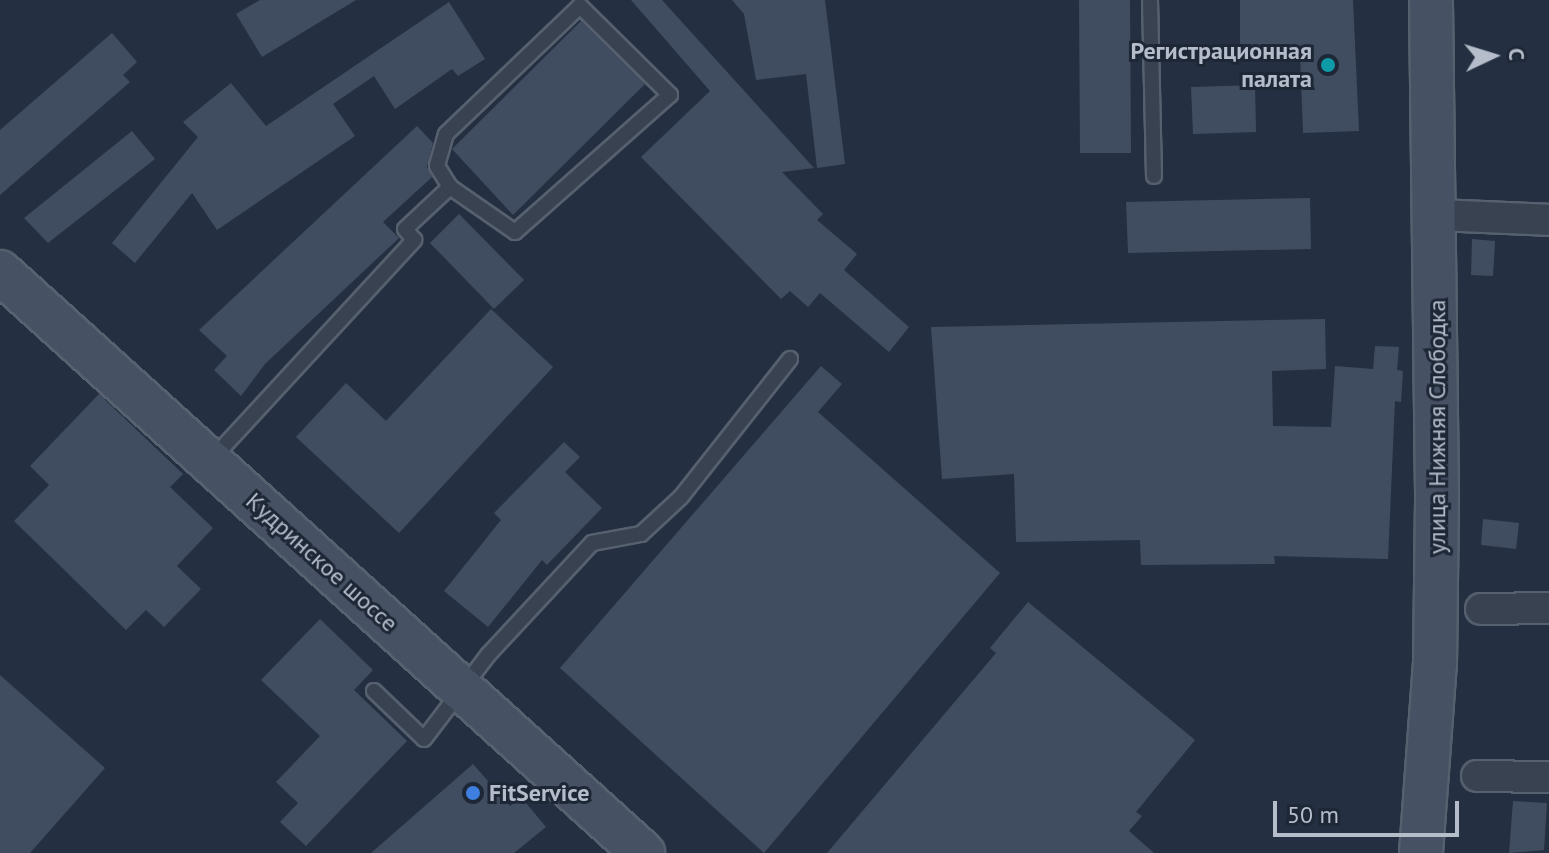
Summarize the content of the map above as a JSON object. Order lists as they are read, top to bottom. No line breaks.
{"streets":{"street":["улица Нижняя Слободка","Кудринское шоссе"]},"places":["Регистрационная палата","FitService"],"scale_bar":"50 m","north":"right"}
